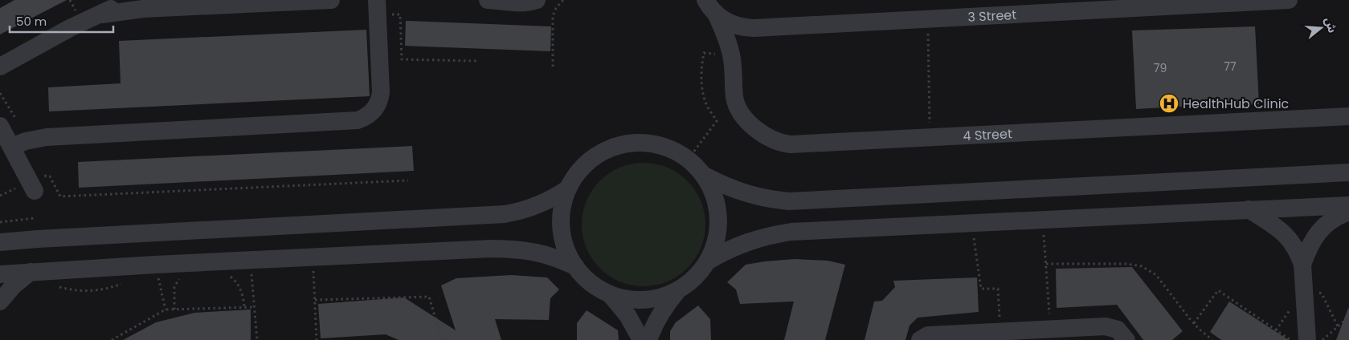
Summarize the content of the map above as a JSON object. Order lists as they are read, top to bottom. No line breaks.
{"streets":{"street":["3 Street","4 Street"]},"crossings":[["3 Street","4 Street"]],"places":{"hospital":["HealthHub Clinic"]},"house_numbers":["77","79"],"scale_bar":"50 m","north":"right"}
